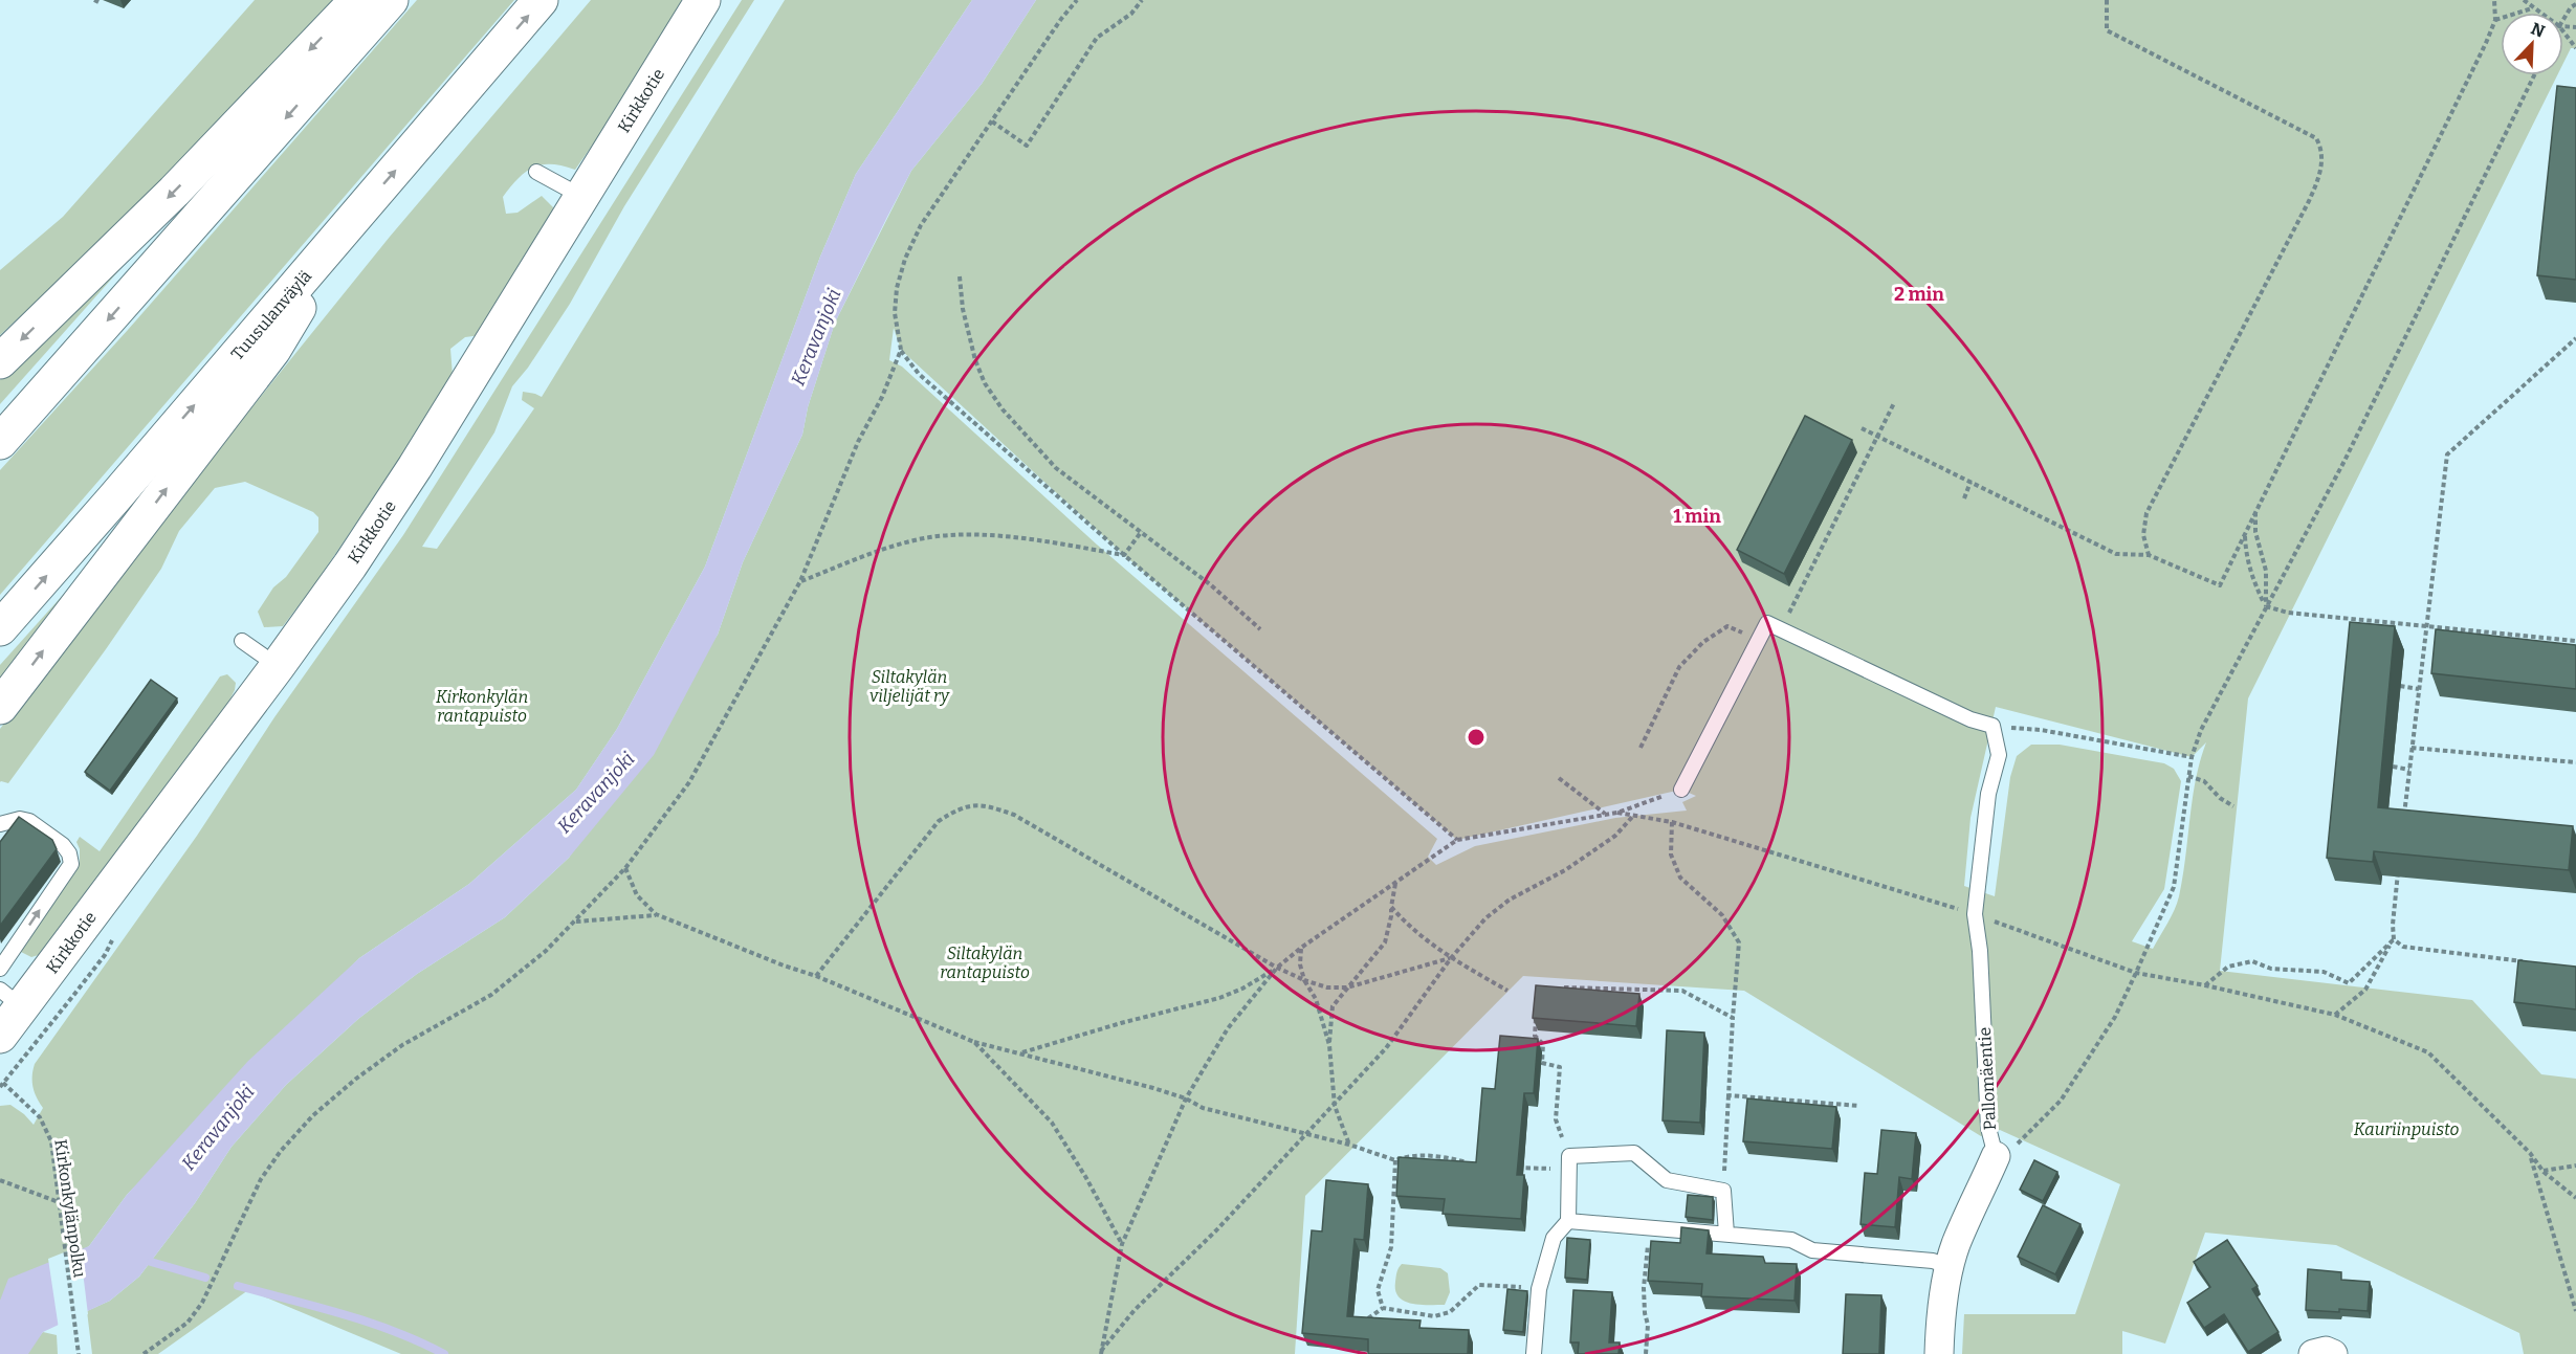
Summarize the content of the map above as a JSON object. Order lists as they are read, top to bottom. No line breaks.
{"streets":{"main road":["Kirkkotie","Tuusulanväylä"],"street":["Pallomäentie"],"path":["Kirkonkylänpolku"]},"water":["Keravanjoki"],"parks":["Siltakylän viljelijät ry","Kirkonkylän rantapuisto","Siltakylän rantapuisto","Kauriinpuisto"],"north":"top right","rings":["2 min","1 min"]}
